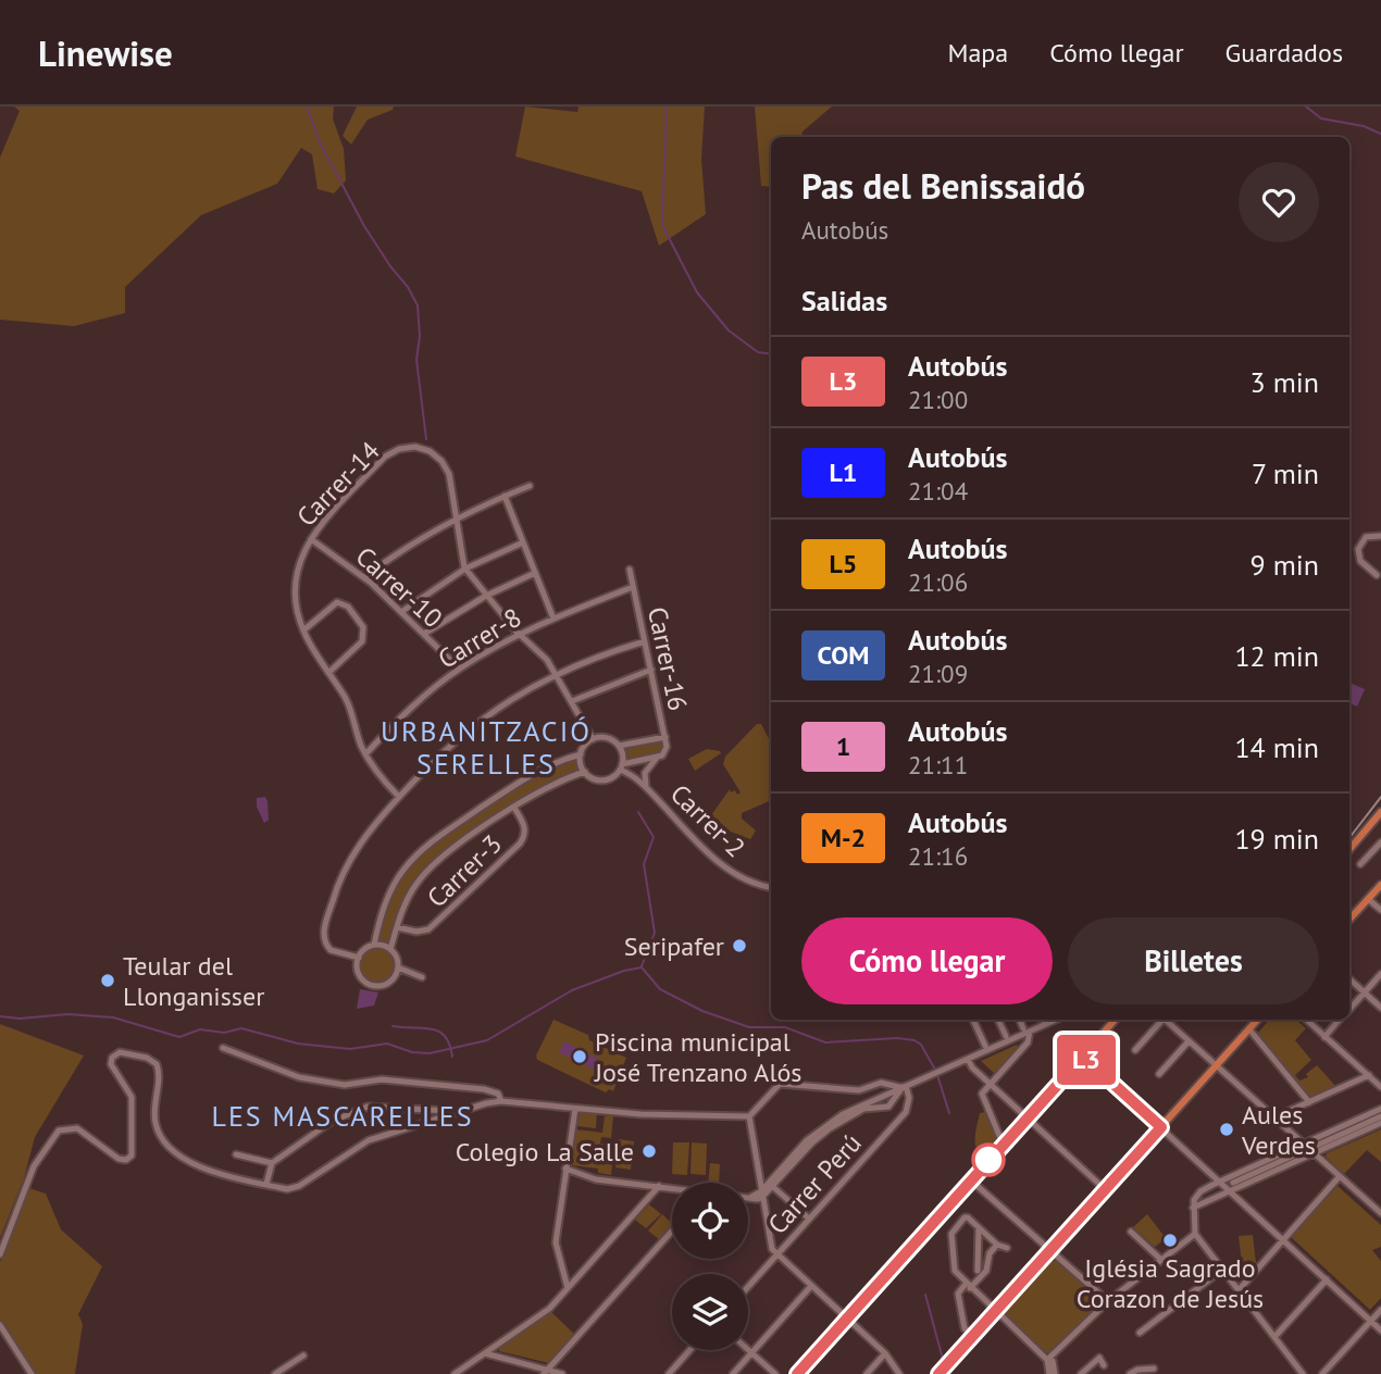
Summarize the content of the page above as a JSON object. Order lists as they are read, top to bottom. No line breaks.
{"streets":{"street":["Carrer-14","Carrer-10","Carrer-8","Carrer-16","Carrer-2","Carrer-3","Carrer Perú"]},"crossings":[["Carrer-14","Carrer-10"],["Carrer-14","Carrer-8"],["Carrer-14","Carrer-2"],["Carrer-10","Carrer-8"],["Carrer-8","Carrer-16"],["Carrer-16","Carrer-2"]],"districts":["URBANITZACIÓ SERELLES","LES MASCARELLES"],"places":["Seripafer","Teular del Llonganisser","Piscina municipal José Trenzano Alós","Aules Verdes","Colegio La Salle","Iglésia Sagrado Corazon de Jesús"],"lines":["bus line L3"],"page":{"header":"Linewise","nav":["Mapa","Cómo llegar","Guardados"],"on_map":"L3","heading":[["Pas del Benissaidó","Autobús"],"Salidas"],"list":[{"mark":"L3","name":"Autobús","note":"21:00","value":"3 min"},{"mark":"L1","name":"Autobús","note":"21:04","value":"7 min"},{"mark":"L5","name":"Autobús","note":"21:06","value":"9 min"},{"mark":"COM","name":"Autobús","note":"21:09","value":"12 min"},{"mark":"1","name":"Autobús","note":"21:11","value":"14 min"},{"mark":"M-2","name":"Autobús","note":"21:16","value":"19 min"}],"buttons":["Cómo llegar","Billetes"]}}
